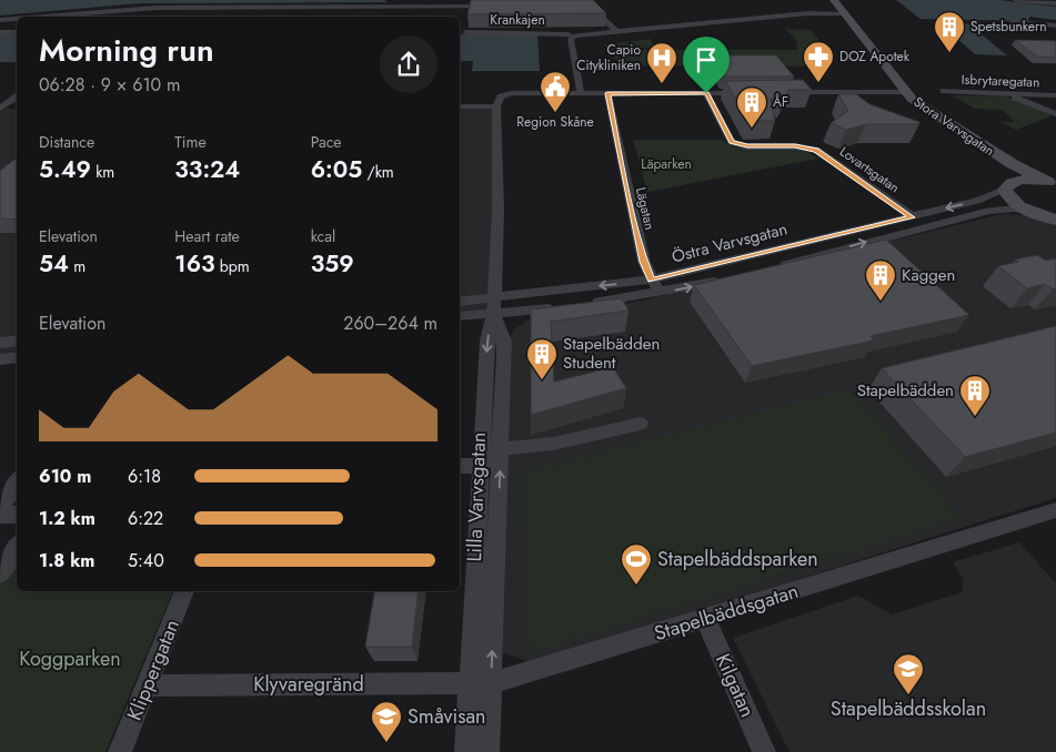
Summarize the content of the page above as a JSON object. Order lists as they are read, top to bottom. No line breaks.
{"streets":{"street":["Krankajen","Isbrytaregatan","Stora Varvsgatan","Lovartsgatan","Lägatan","Östra Varvsgatan","Lilla Varvsgatan","Stapelbäddsgatan","Klippergatan","Klyvaregränd","Kilgatan"]},"crossings":[["Stora Varvsgatan","Östra Varvsgatan"],["Lovartsgatan","Östra Varvsgatan"],["Lägatan","Östra Varvsgatan"],["Östra Varvsgatan","Lilla Varvsgatan"],["Lilla Varvsgatan","Stapelbäddsgatan"],["Lilla Varvsgatan","Klyvaregränd"],["Stapelbäddsgatan","Klyvaregränd"],["Stapelbäddsgatan","Kilgatan"],["Klippergatan","Klyvaregränd"]],"parks":["Läparken","Koggparken"],"places":{"building":["Spetsbunkern","ÅF","Kaggen","Stapelbädden Student","Stapelbädden"],"pharmacy":["DOZ Apotek"],"hospital":["Capio Citykliniken"],"public building":["Region Skåne"],"sports":["Stapelbäddsparken"],"school or university":["Stapelbäddsskolan","Småvisan"]},"page":{"heading":["Morning run","06:28 · 9 × 610 m"],"stats":[["Distance","5.49 km"],["Time","33:24"],["Pace","6:05 /km"],["Elevation","54 m"],["Heart rate","163 bpm"],["kcal","359"]],"chart":["Elevation","260–264 m"],"list":[{"name":"610 m","note":"6:18"},{"name":"1.2 km","note":"6:22"},{"name":"1.8 km","note":"5:40"}]}}
